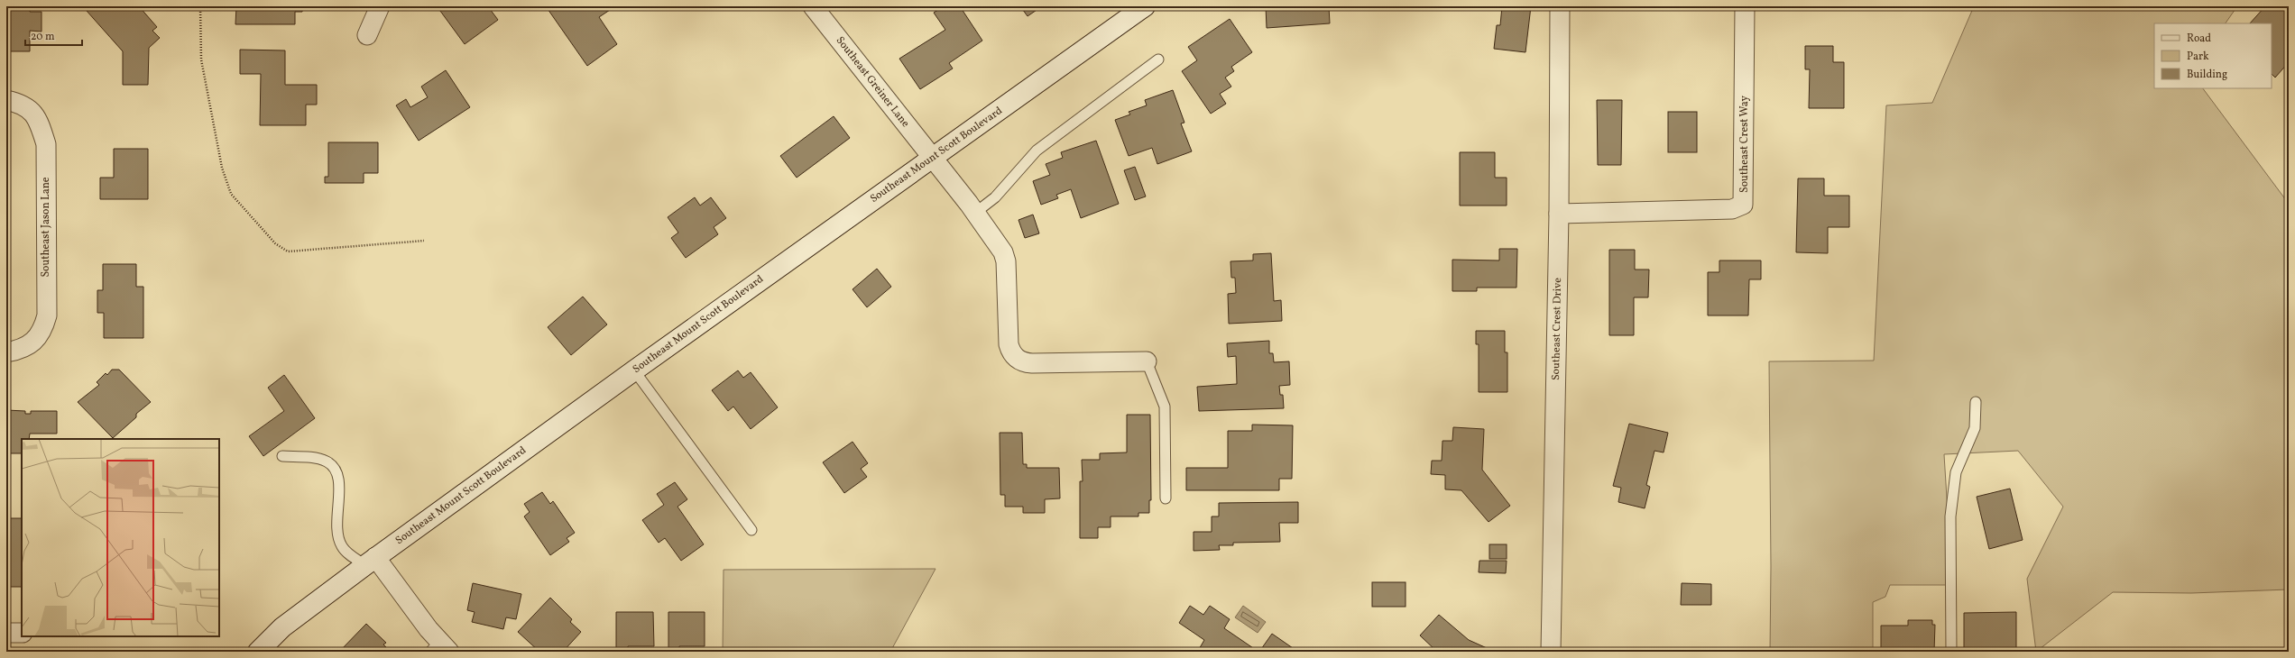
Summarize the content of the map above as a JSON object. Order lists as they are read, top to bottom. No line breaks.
{"streets":{"main road":["Southeast Mount Scott Boulevard"],"street":["Southeast Greiner Lane","Southeast Crest Way","Southeast Jason Lane","Southeast Crest Drive"]},"crossings":[["Southeast Greiner Lane","Southeast Mount Scott Boulevard"],["Southeast Crest Way","Southeast Crest Drive"]],"legend":["Road","Park","Building"],"scale_bar":"20 m"}
